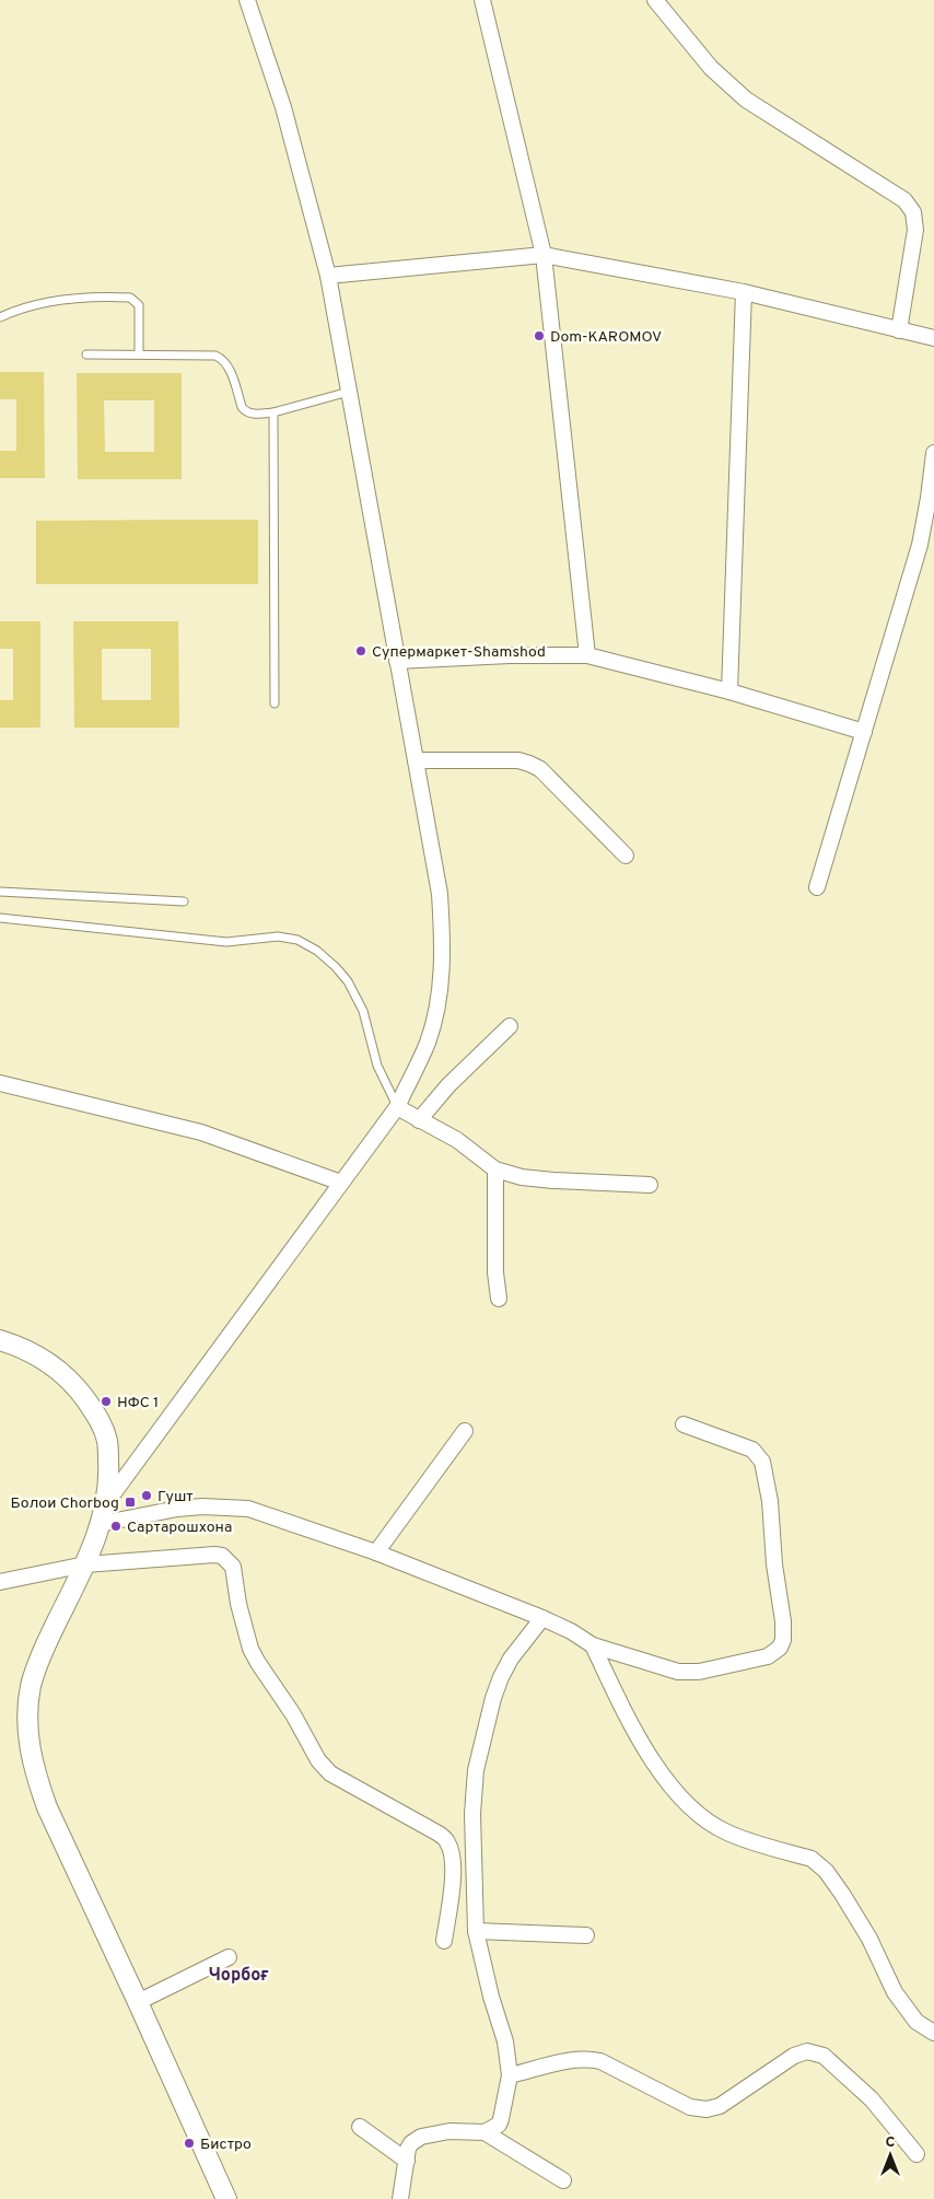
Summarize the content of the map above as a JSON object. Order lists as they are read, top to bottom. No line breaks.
{"districts":["Чорбоғ"],"places":{"other":["Dom-KAROMOV","Супермаркет-Shamshod","НФС 1","Гушт","Сартарошхона","Бистро"],"transit":["Болои Chorbog"]},"north":"top"}
